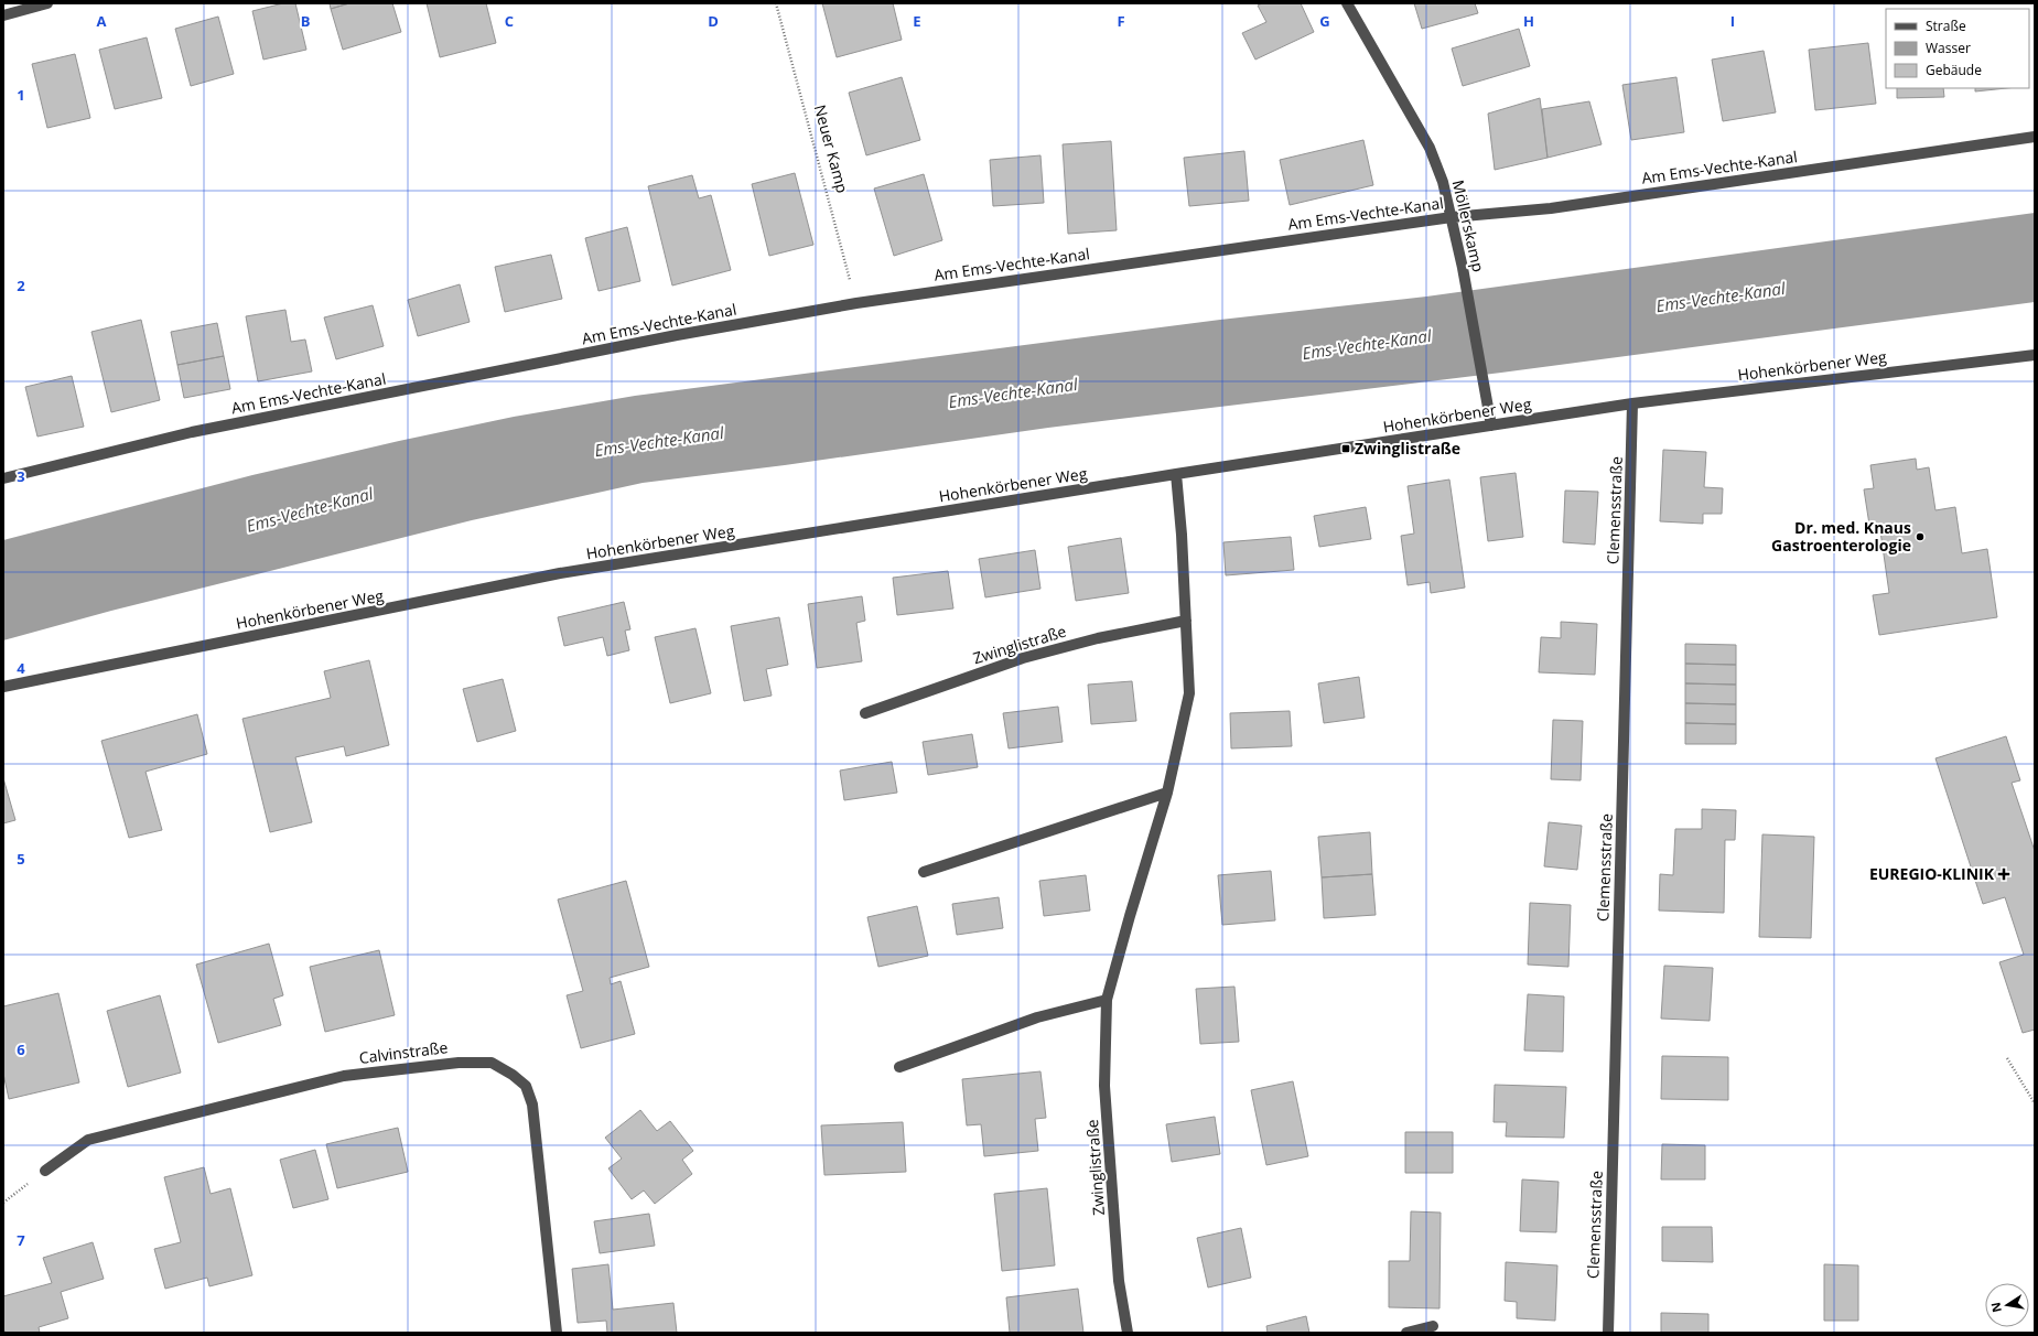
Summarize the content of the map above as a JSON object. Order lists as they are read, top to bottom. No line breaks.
{"streets":{"street":["Am Ems-Vechte-Kanal","Möllerskamp","Hohenkörbener Weg","Clemensstraße","Zwinglistraße","Calvinstraße"],"path":["Neuer Kamp"]},"crossings":[["Neuer Kamp","Am Ems-Vechte-Kanal"],["Am Ems-Vechte-Kanal","Möllerskamp"],["Möllerskamp","Hohenkörbener Weg"],["Hohenkörbener Weg","Clemensstraße"],["Hohenkörbener Weg","Zwinglistraße"]],"water":["Ems-Vechte-Kanal"],"places":{"transit":["Zwinglistraße"],"other":["Dr. med. Knaus Gastroenterologie"],"health":["EUREGIO-KLINIK"]},"legend":["Straße","Wasser","Gebäude"],"north":"left","grid":{"columns":["A","B","C","D","E","F","G","H","I"],"rows":["1","2","3","4","5","6","7"]}}
